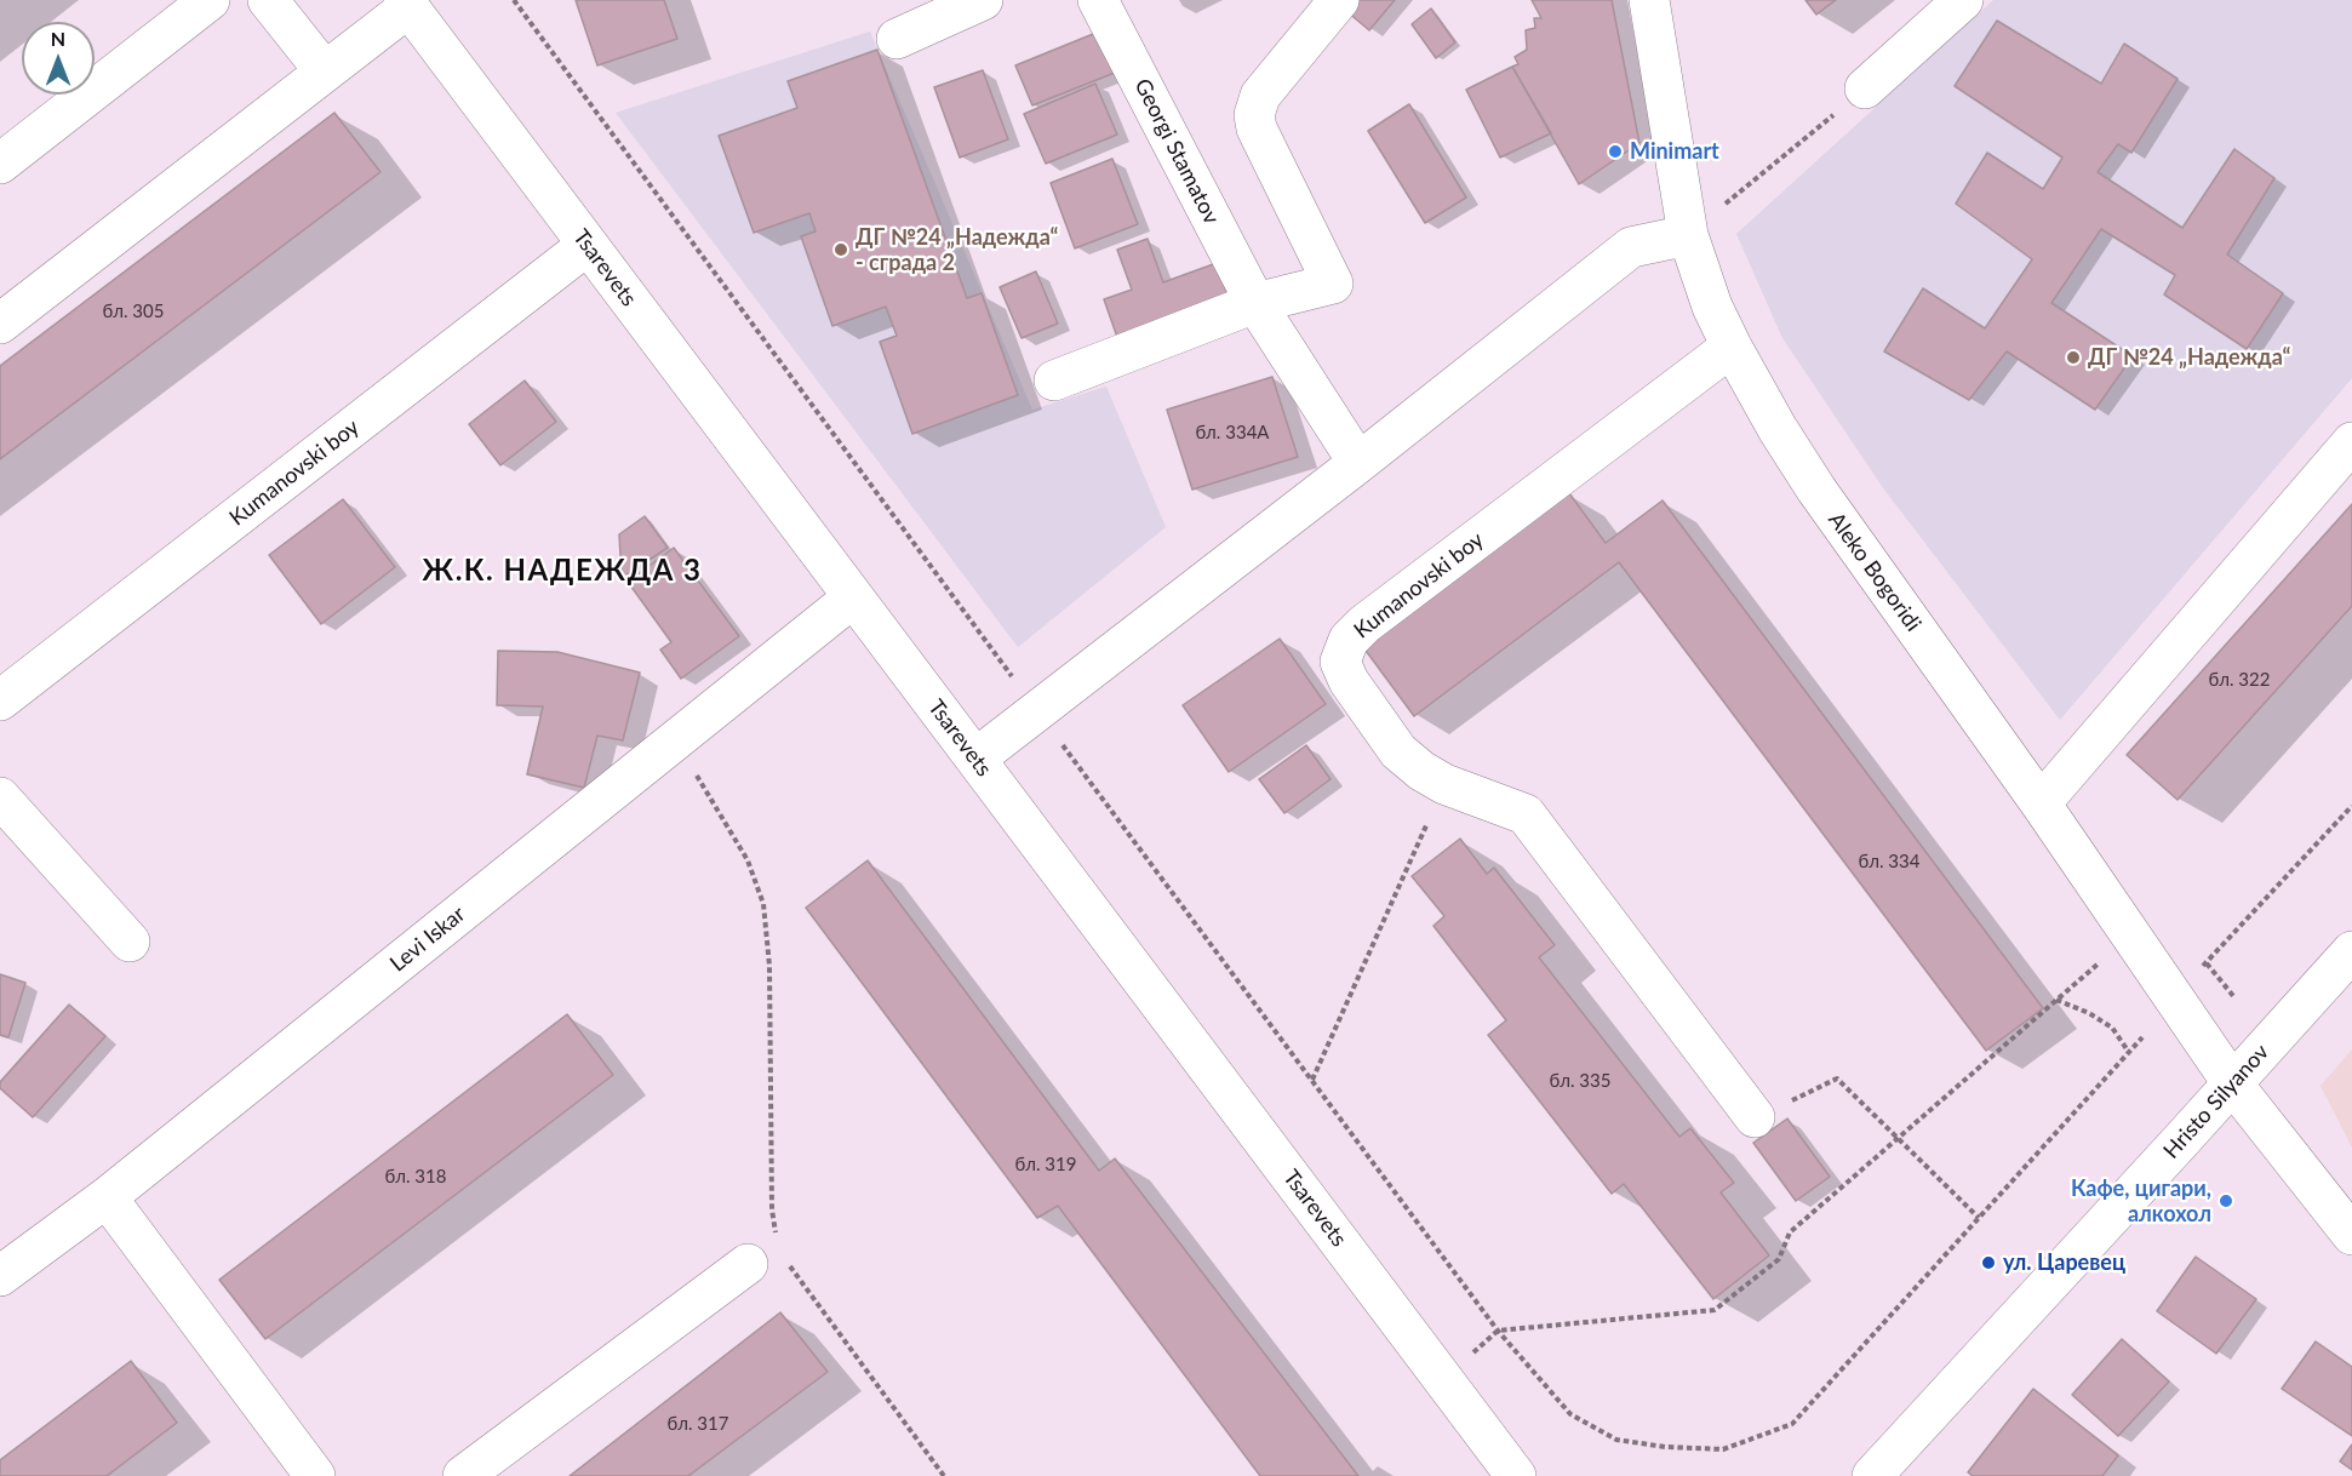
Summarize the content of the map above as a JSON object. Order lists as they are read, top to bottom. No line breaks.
{"streets":{"street":["Georgi Stamatov","Tsarevets","Kumanovski boy","Aleko Bogoridi","Levi Iskar","Hristo Silyanov"]},"crossings":[["Tsarevets","Kumanovski boy"],["Tsarevets","Levi Iskar"],["Kumanovski boy","Aleko Bogoridi"],["Aleko Bogoridi","Hristo Silyanov"]],"districts":["Ж.К. НАДЕЖДА 3"],"places":["Minimart","ДГ №24 „Надежда“ - сграда 2","ДГ №24 „Надежда“","Кафе, цигари, алкохол","ул. Царевец"],"house_numbers":["бл. 305","бл. 334А","бл. 322","бл. 334","бл. 335","бл. 319","бл. 318","бл. 317"],"north":"top"}
